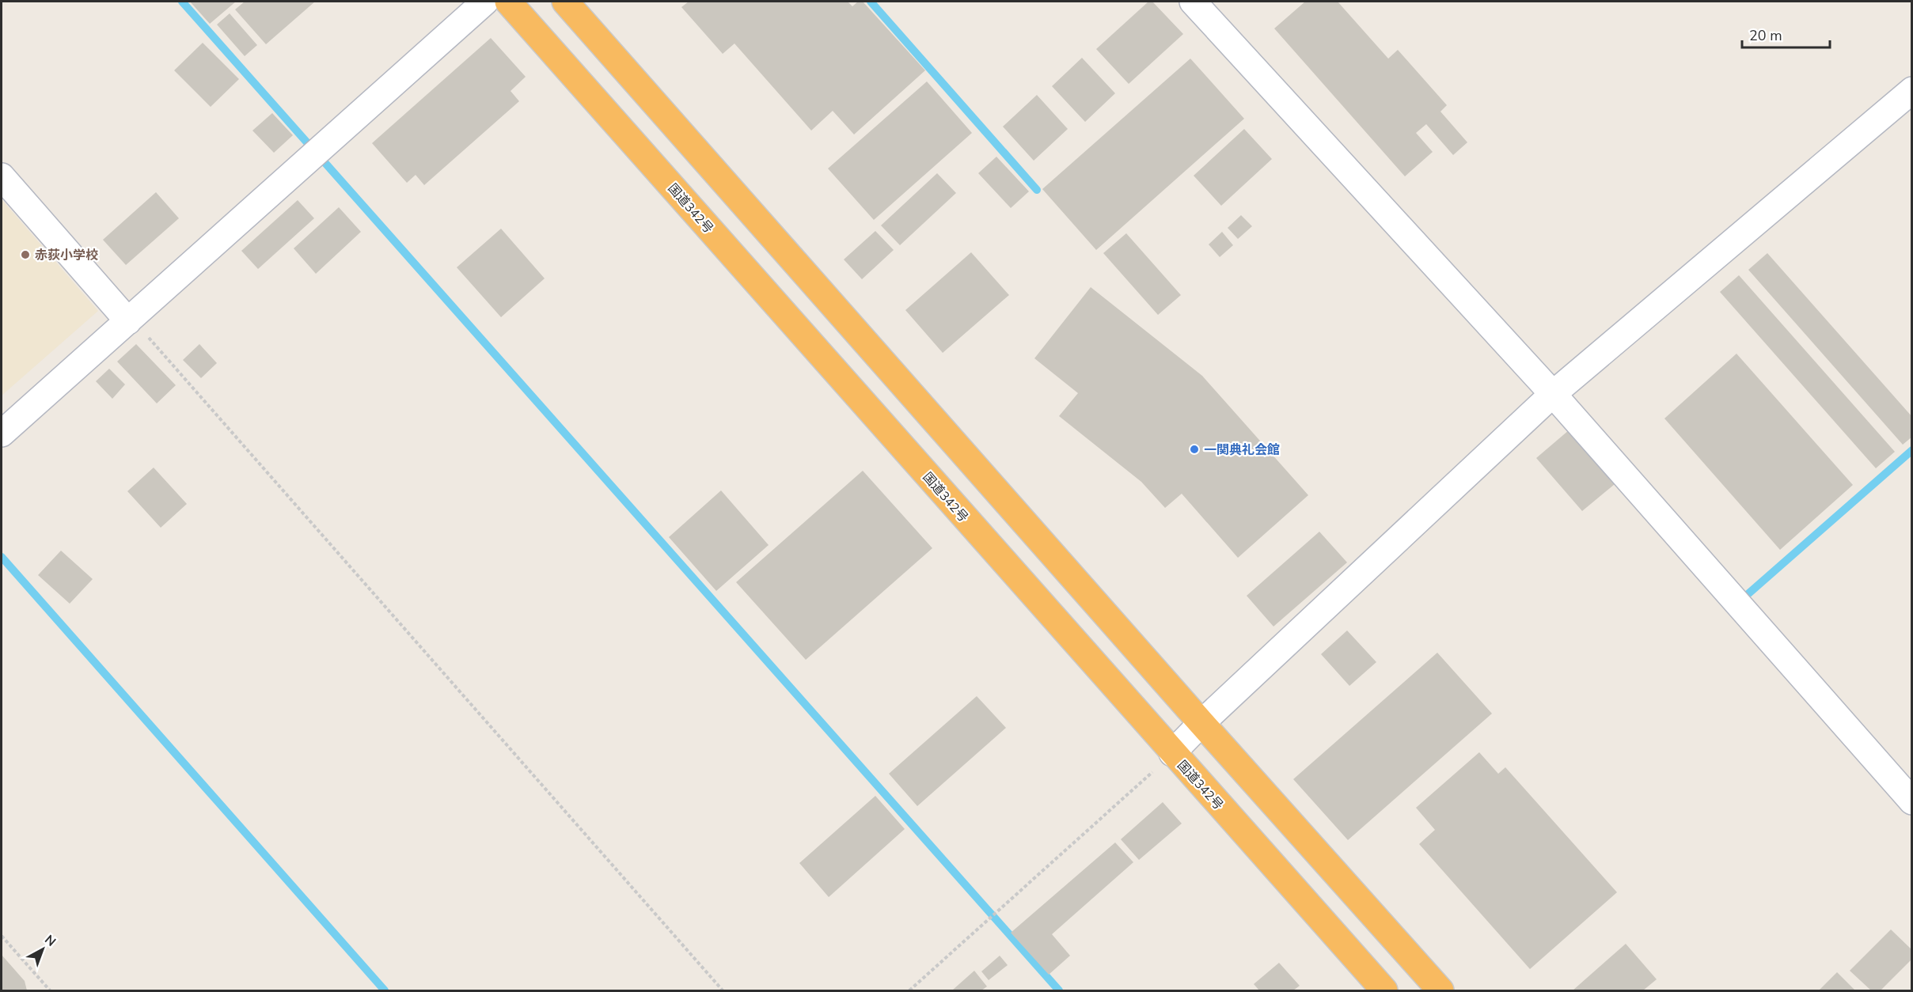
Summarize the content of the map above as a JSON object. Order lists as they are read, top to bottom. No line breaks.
{"streets":{"highway":["国道342号"]},"places":["赤荻小学校","一関典礼会館"],"scale_bar":"20 m","north":"top right"}
